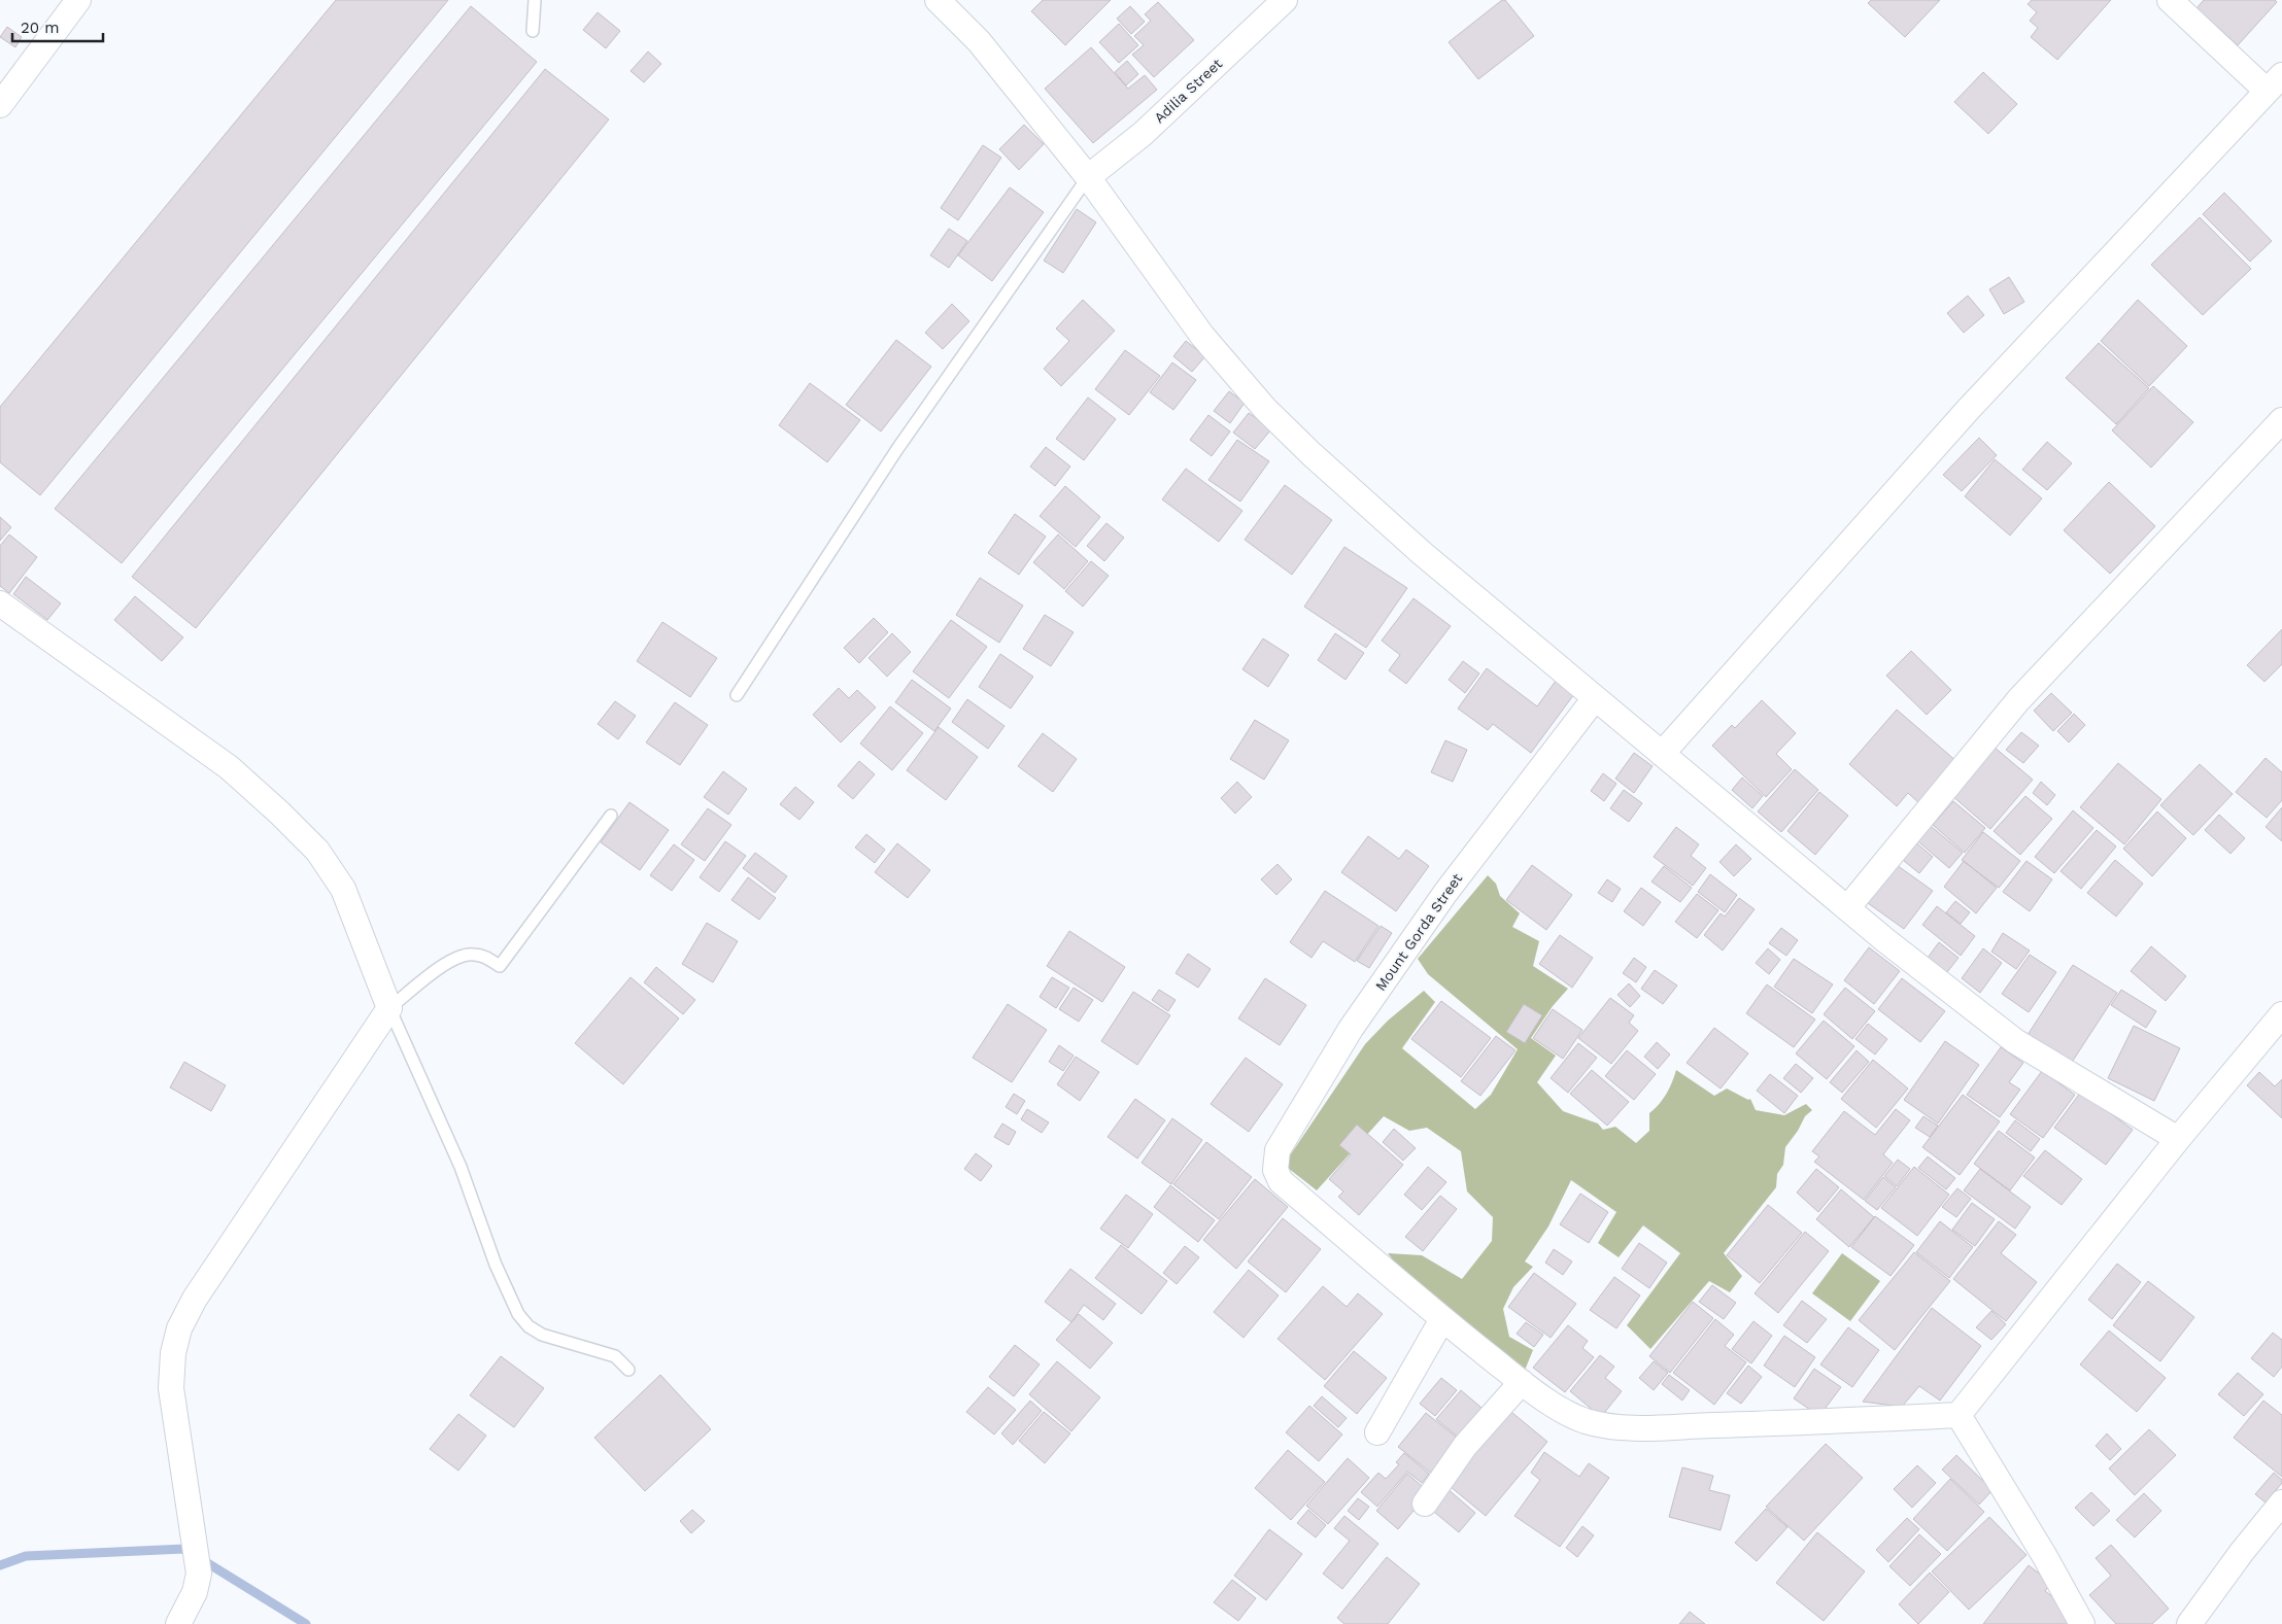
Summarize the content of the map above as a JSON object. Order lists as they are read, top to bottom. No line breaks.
{"streets":{"street":["Adilia Street","Mount Gorda Street"]},"scale_bar":"20 m"}
